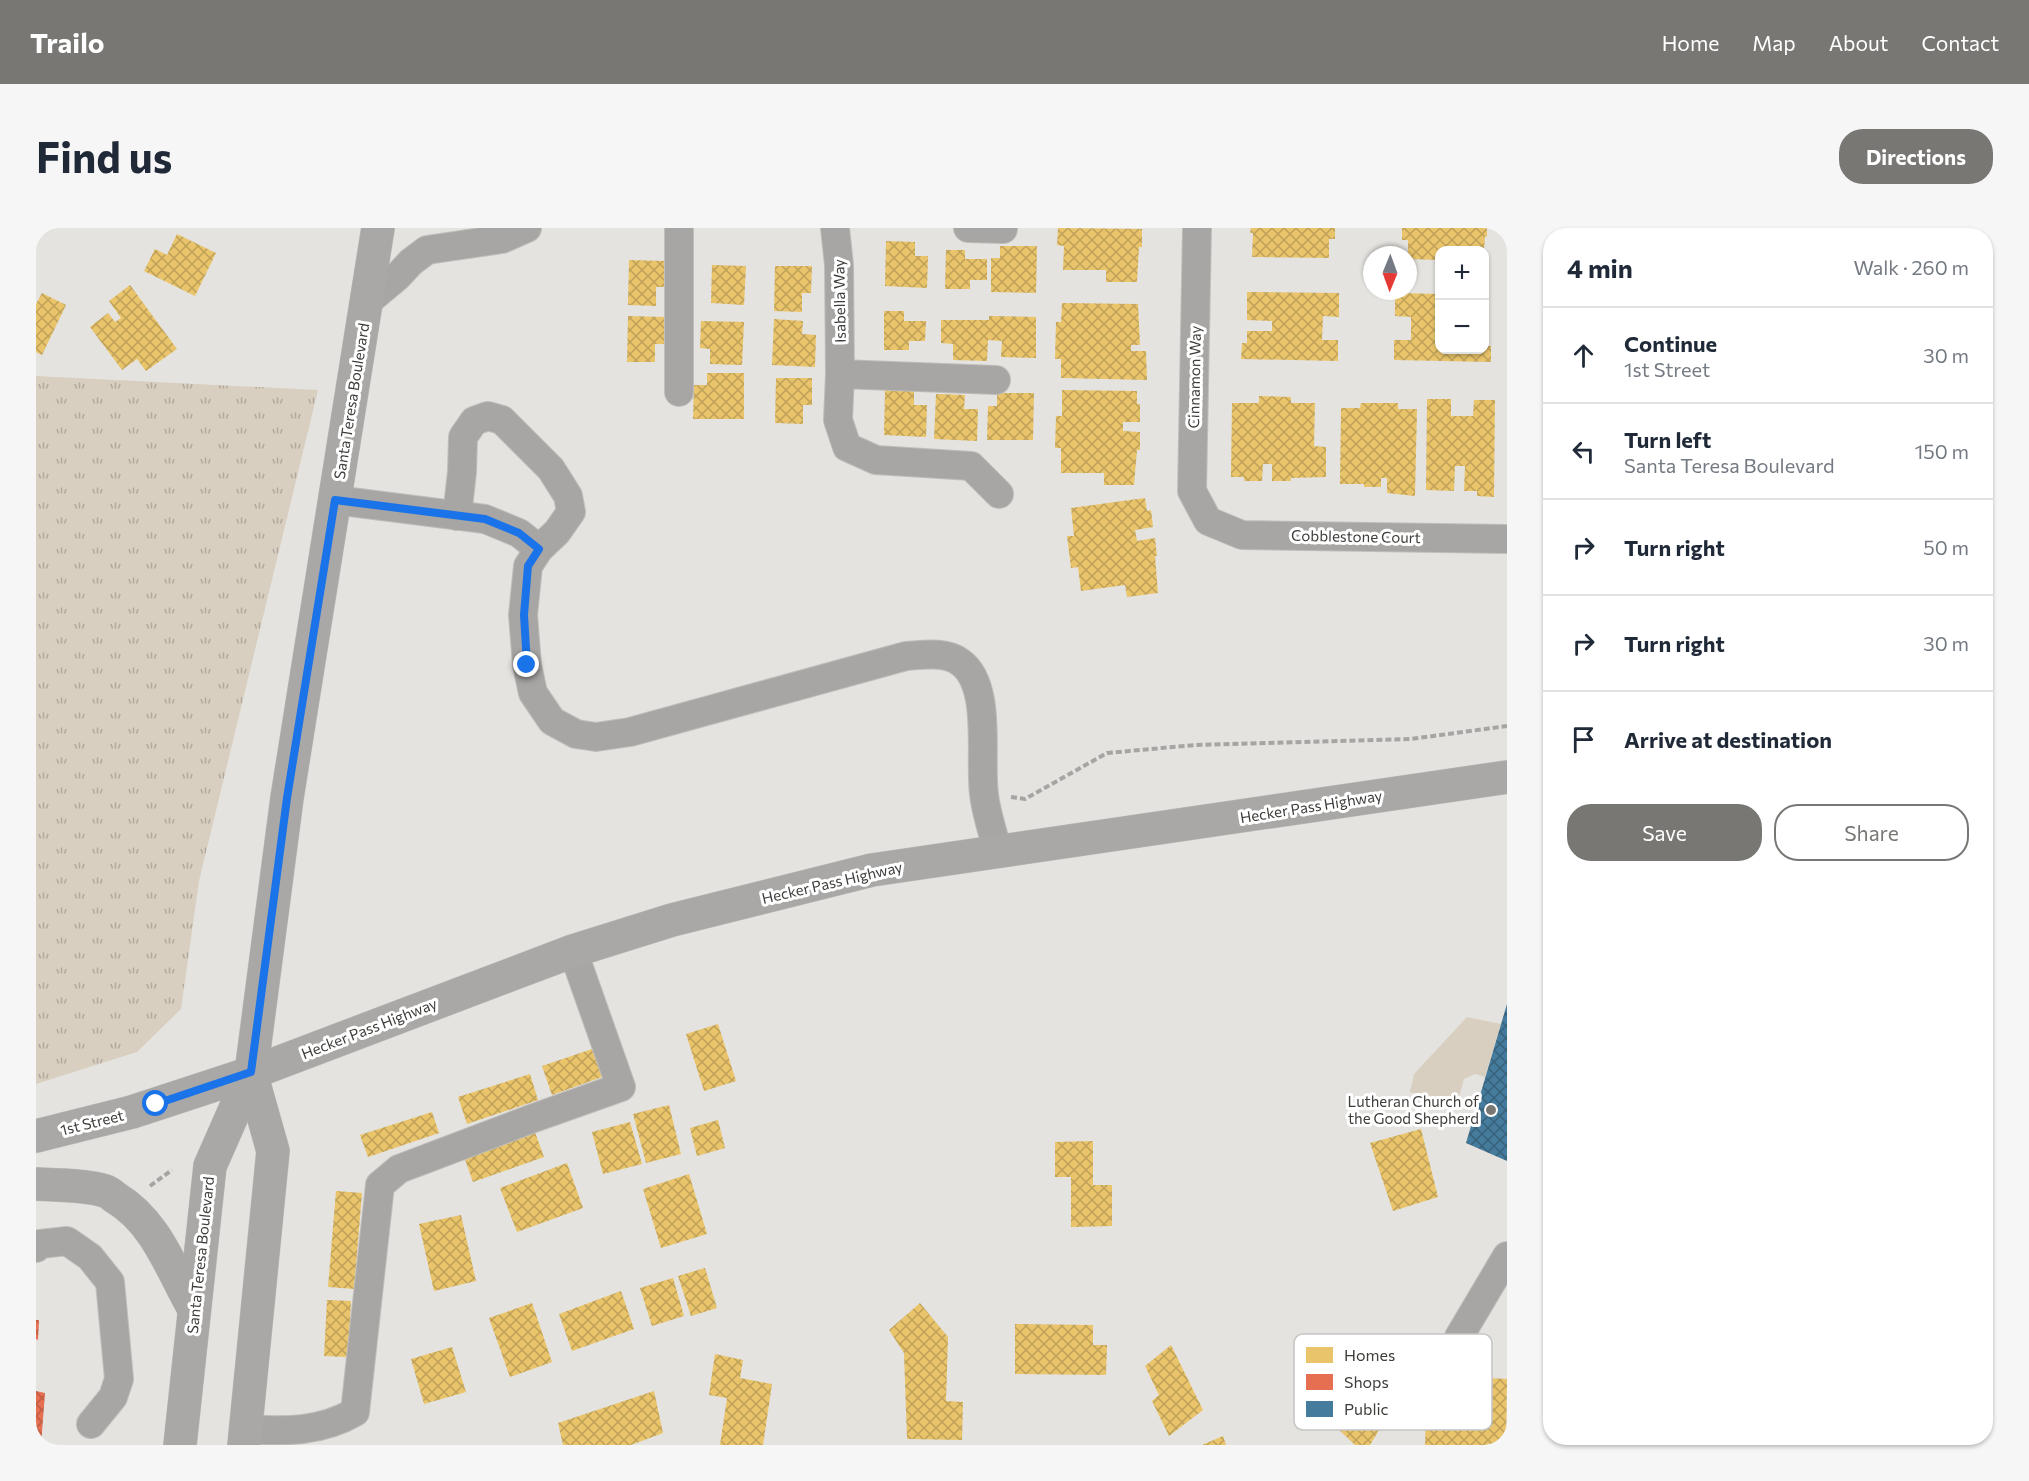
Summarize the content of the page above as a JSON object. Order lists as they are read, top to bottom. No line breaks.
{"streets":{"main road":["Santa Teresa Boulevard","Hecker Pass Highway","1st Street"],"street":["Isabella Way","Cinnamon Way","Cobblestone Court"]},"crossings":[["Cinnamon Way","Cobblestone Court"],["Santa Teresa Boulevard","Hecker Pass Highway"],["Santa Teresa Boulevard","1st Street"],["Hecker Pass Highway","1st Street"]],"places":["Lutheran Church of the Good Shepherd"],"legend":["Homes","Shops","Public"],"north":"bottom","page":{"header":"Trailo","nav":["Home","Map","About","Contact"],"buttons":["Directions",["Save","Share"]],"title":"Find us","heading":["4 min","Walk · 260 m"],"map_buttons":["+","−"],"list":[["Continue","1st Street","30 m"],["Turn left","Santa Teresa Boulevard","150 m"],["Turn right","50 m"],["Turn right","30 m"],"Arrive at destination"]}}
